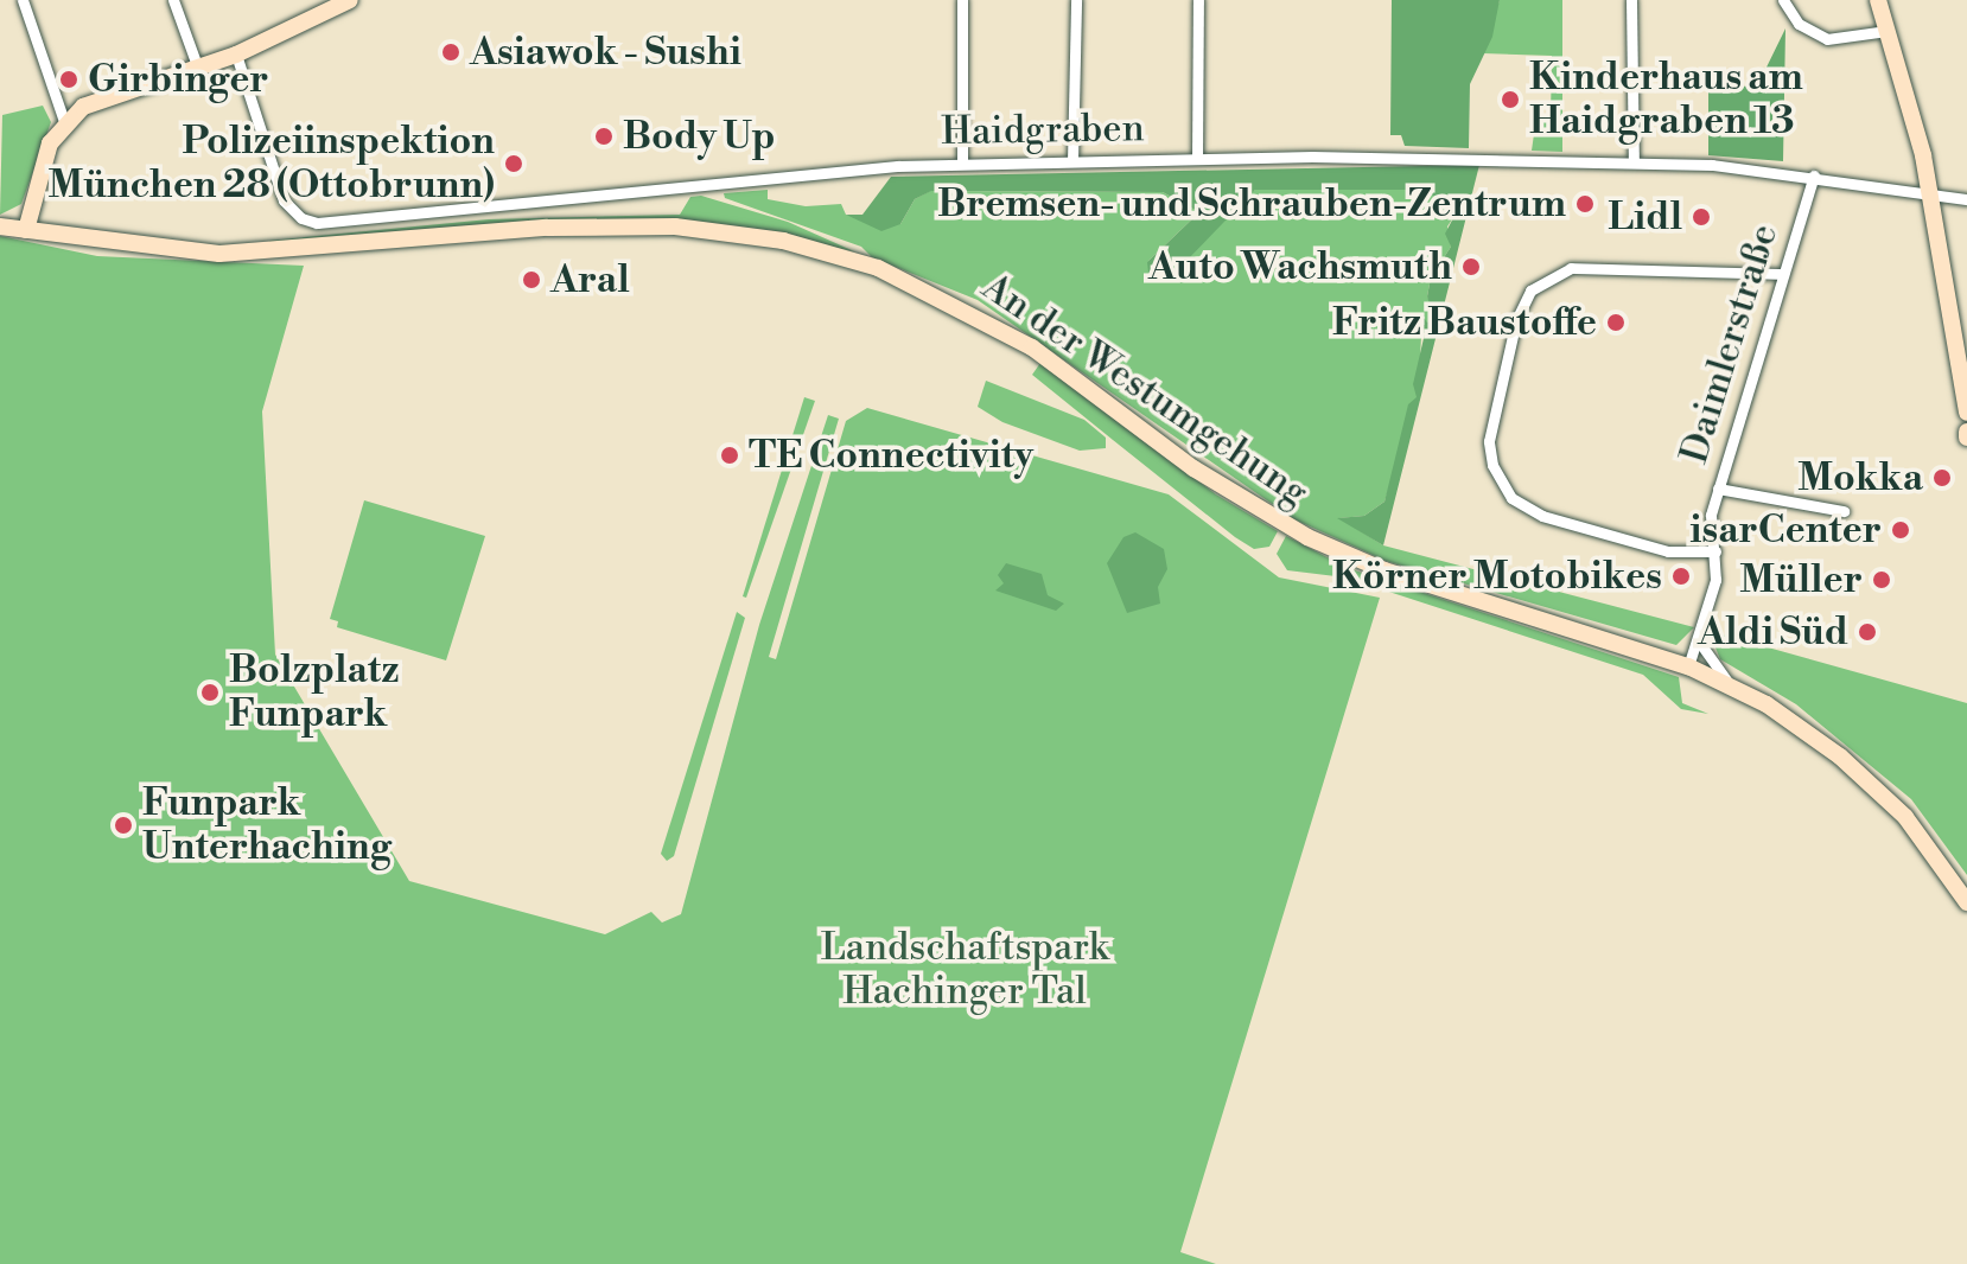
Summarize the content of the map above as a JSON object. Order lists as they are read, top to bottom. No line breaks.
{"streets":{"main road":["An der Westumgehung"],"street":["Haidgraben","Daimlerstraße"]},"crossings":[["Haidgraben","Daimlerstraße"],["Daimlerstraße","An der Westumgehung"]],"parks":["Landschaftspark Hachinger Tal"],"places":["Asiawok - Sushi","Girbinger","Kinderhaus am Haidgraben 13","Body Up","Polizeiinspektion München 28 (Ottobrunn)","Bremsen- und Schrauben-Zentrum","Lidl","Auto Wachsmuth","Aral","Fritz Baustoffe","TE Connectivity","Mokka","isarCenter","Körner Motobikes","Müller","Aldi Süd","Bolzplatz Funpark","Funpark Unterhaching"]}
